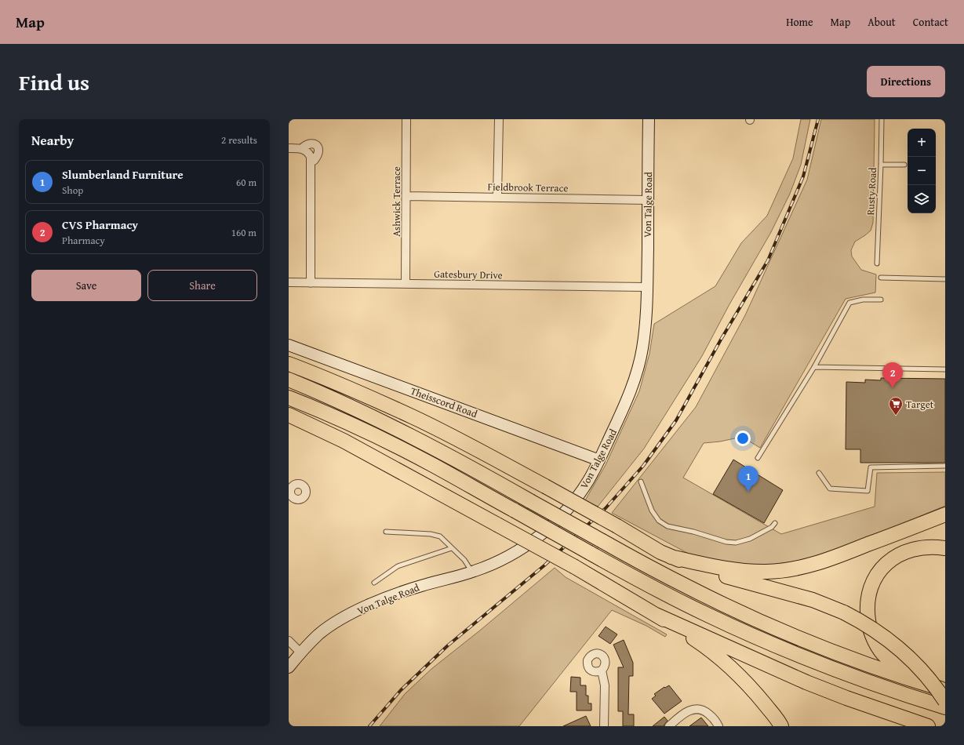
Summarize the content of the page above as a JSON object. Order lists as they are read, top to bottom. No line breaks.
{"streets":{"street":["Fieldbrook Terrace","Ashwick Terrace","Von Talge Road","Gatesbury Drive","Theisscord Road"],"lane":["Rusty Road"]},"crossings":[["Fieldbrook Terrace","Ashwick Terrace"],["Fieldbrook Terrace","Von Talge Road"],["Ashwick Terrace","Gatesbury Drive"],["Von Talge Road","Gatesbury Drive"],["Von Talge Road","Theisscord Road"]],"places":{"supermarket":["Target"]},"page":{"header":"Map","nav":["Home","Map","About","Contact"],"title":"Find us","buttons":["Directions",["Save","Share"]],"heading":["Nearby","2 results"],"map_buttons":["+","−"],"list":[{"mark":"1","name":"Slumberland Furniture","note":"Shop","value":"60 m"},{"mark":"2","name":"CVS Pharmacy","note":"Pharmacy","value":"160 m"}],"pins":["2","1"]}}
